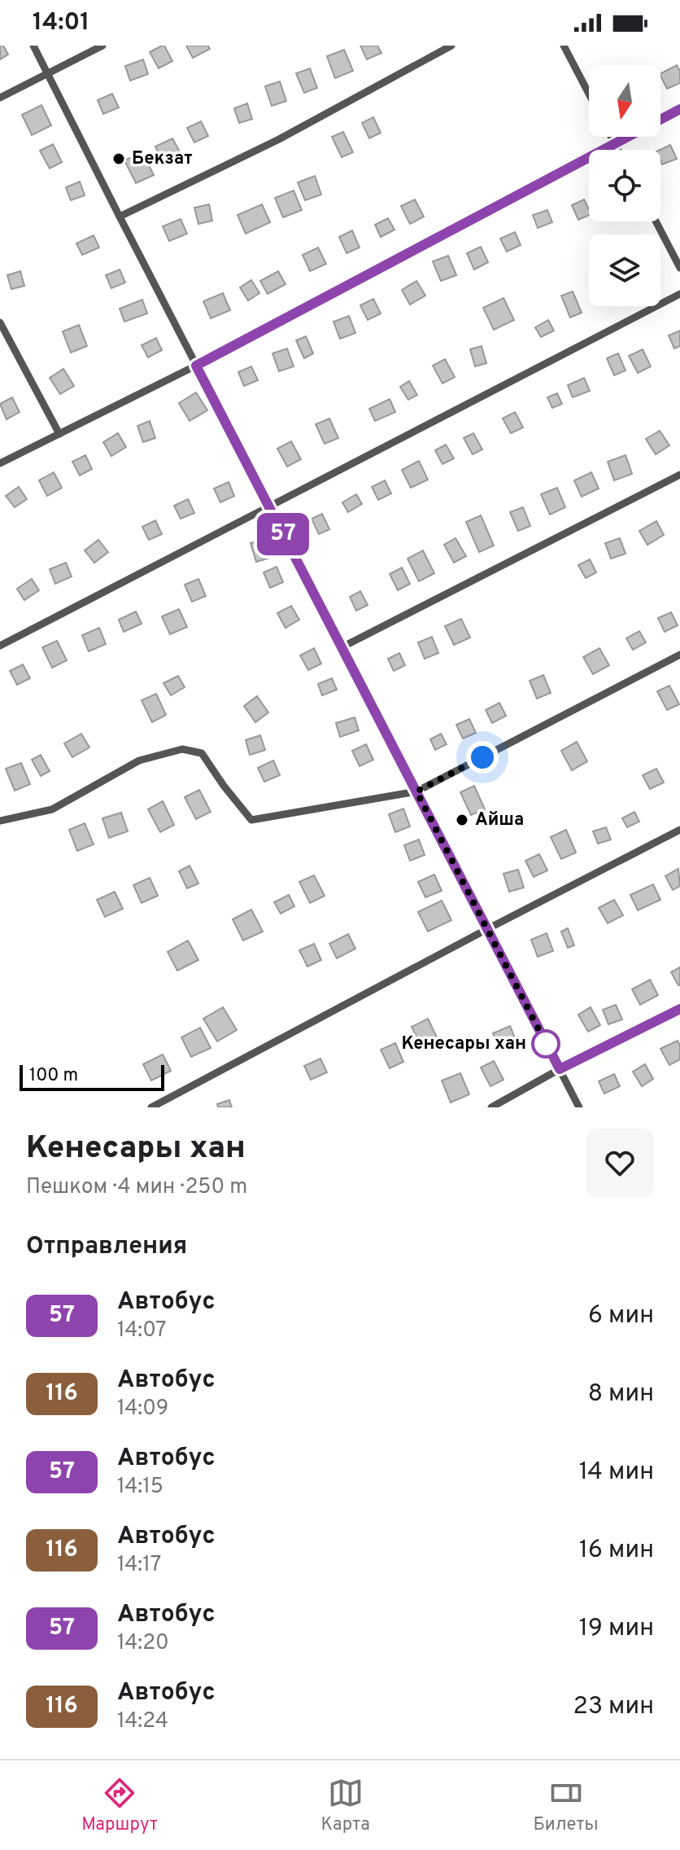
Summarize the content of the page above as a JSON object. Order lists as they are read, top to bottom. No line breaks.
{"places":["Бекзат","Айша","Кенесары хан"],"lines":["bus line 57"],"scale_bar":"100 m","north":"bottom","page":{"status":"14:01","on_map":"57","scale":"100 m","heading":[["Кенесары хан","Пешком · 4 мин · 250 m"],"Отправления"],"list":[{"mark":"57","name":"Автобус","note":"14:07","value":"6 мин"},{"mark":"116","name":"Автобус","note":"14:09","value":"8 мин"},{"mark":"57","name":"Автобус","note":"14:15","value":"14 мин"},{"mark":"116","name":"Автобус","note":"14:17","value":"16 мин"},{"mark":"57","name":"Автобус","note":"14:20","value":"19 мин"},{"mark":"116","name":"Автобус","note":"14:24","value":"23 мин"}],"tabs":["Маршрут","Карта","Билеты"]}}
